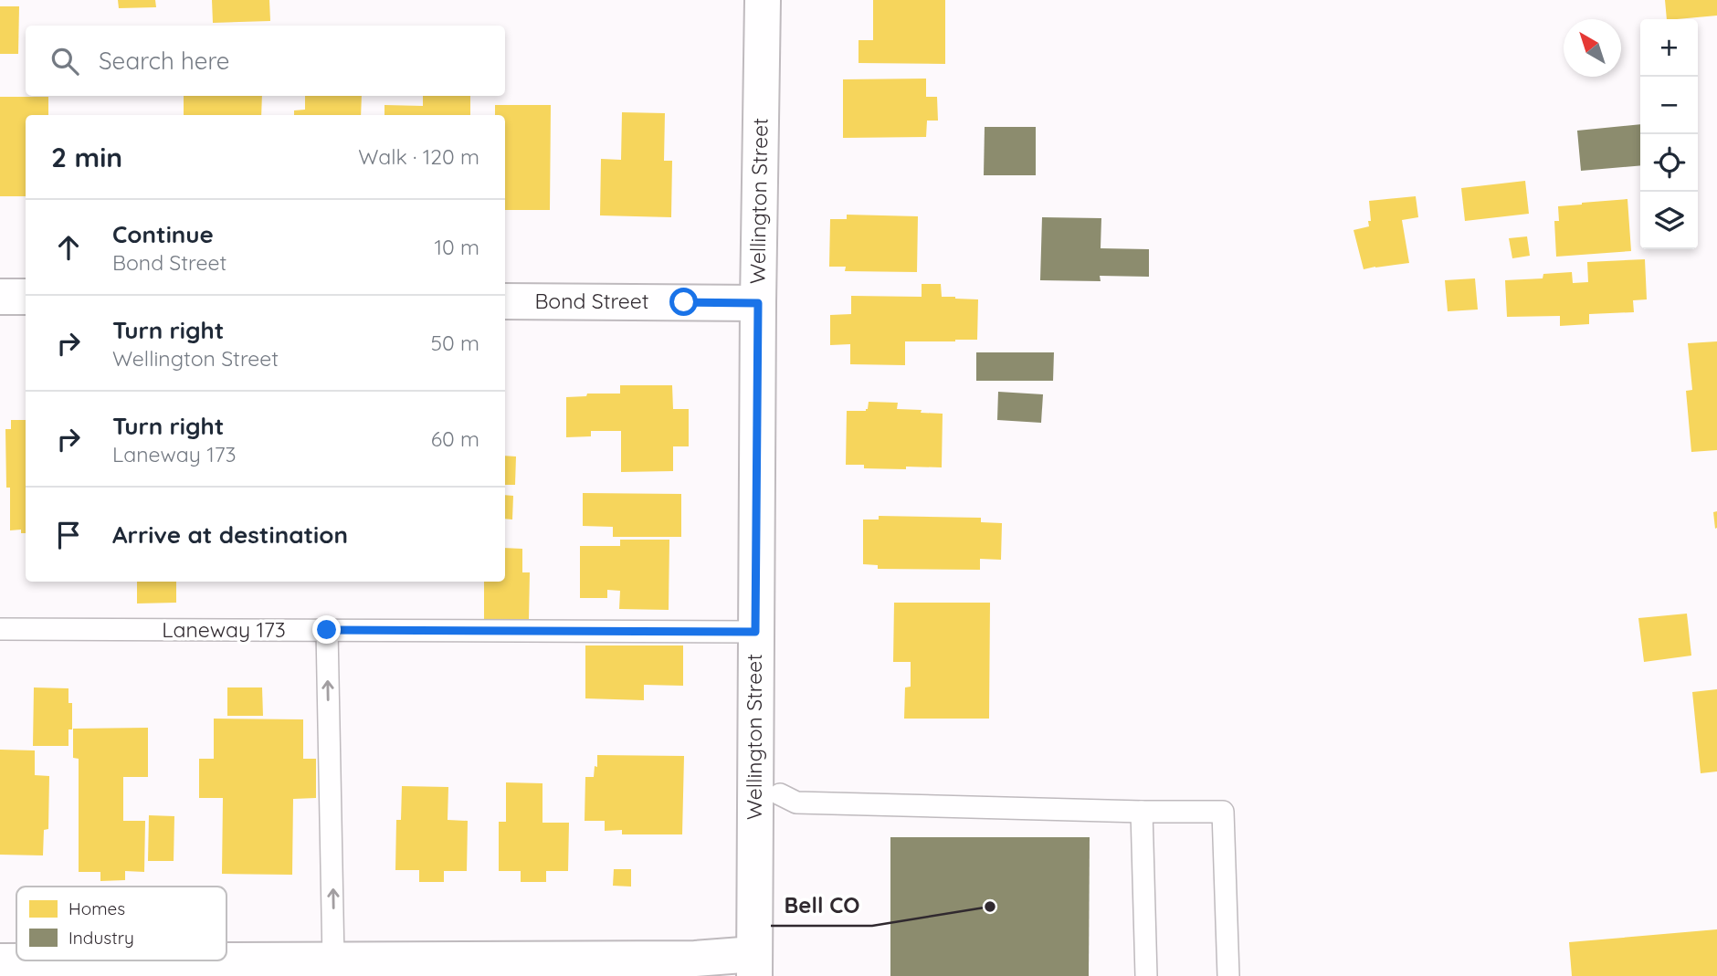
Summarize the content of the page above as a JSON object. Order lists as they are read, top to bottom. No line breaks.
{"streets":{"street":["Wellington Street","Bond Street"],"lane":["Laneway 173"]},"crossings":[["Wellington Street","Bond Street"],["Wellington Street","Laneway 173"]],"places":["Bell CO"],"legend":["Homes","Industry"],"north":"top left","page":{"map_buttons":["+","−"],"search":"Search here","heading":["2 min","Walk · 120 m"],"list":[["Continue","Bond Street","10 m"],["Turn right","Wellington Street","50 m"],["Turn right","Laneway 173","60 m"],"Arrive at destination"]}}
